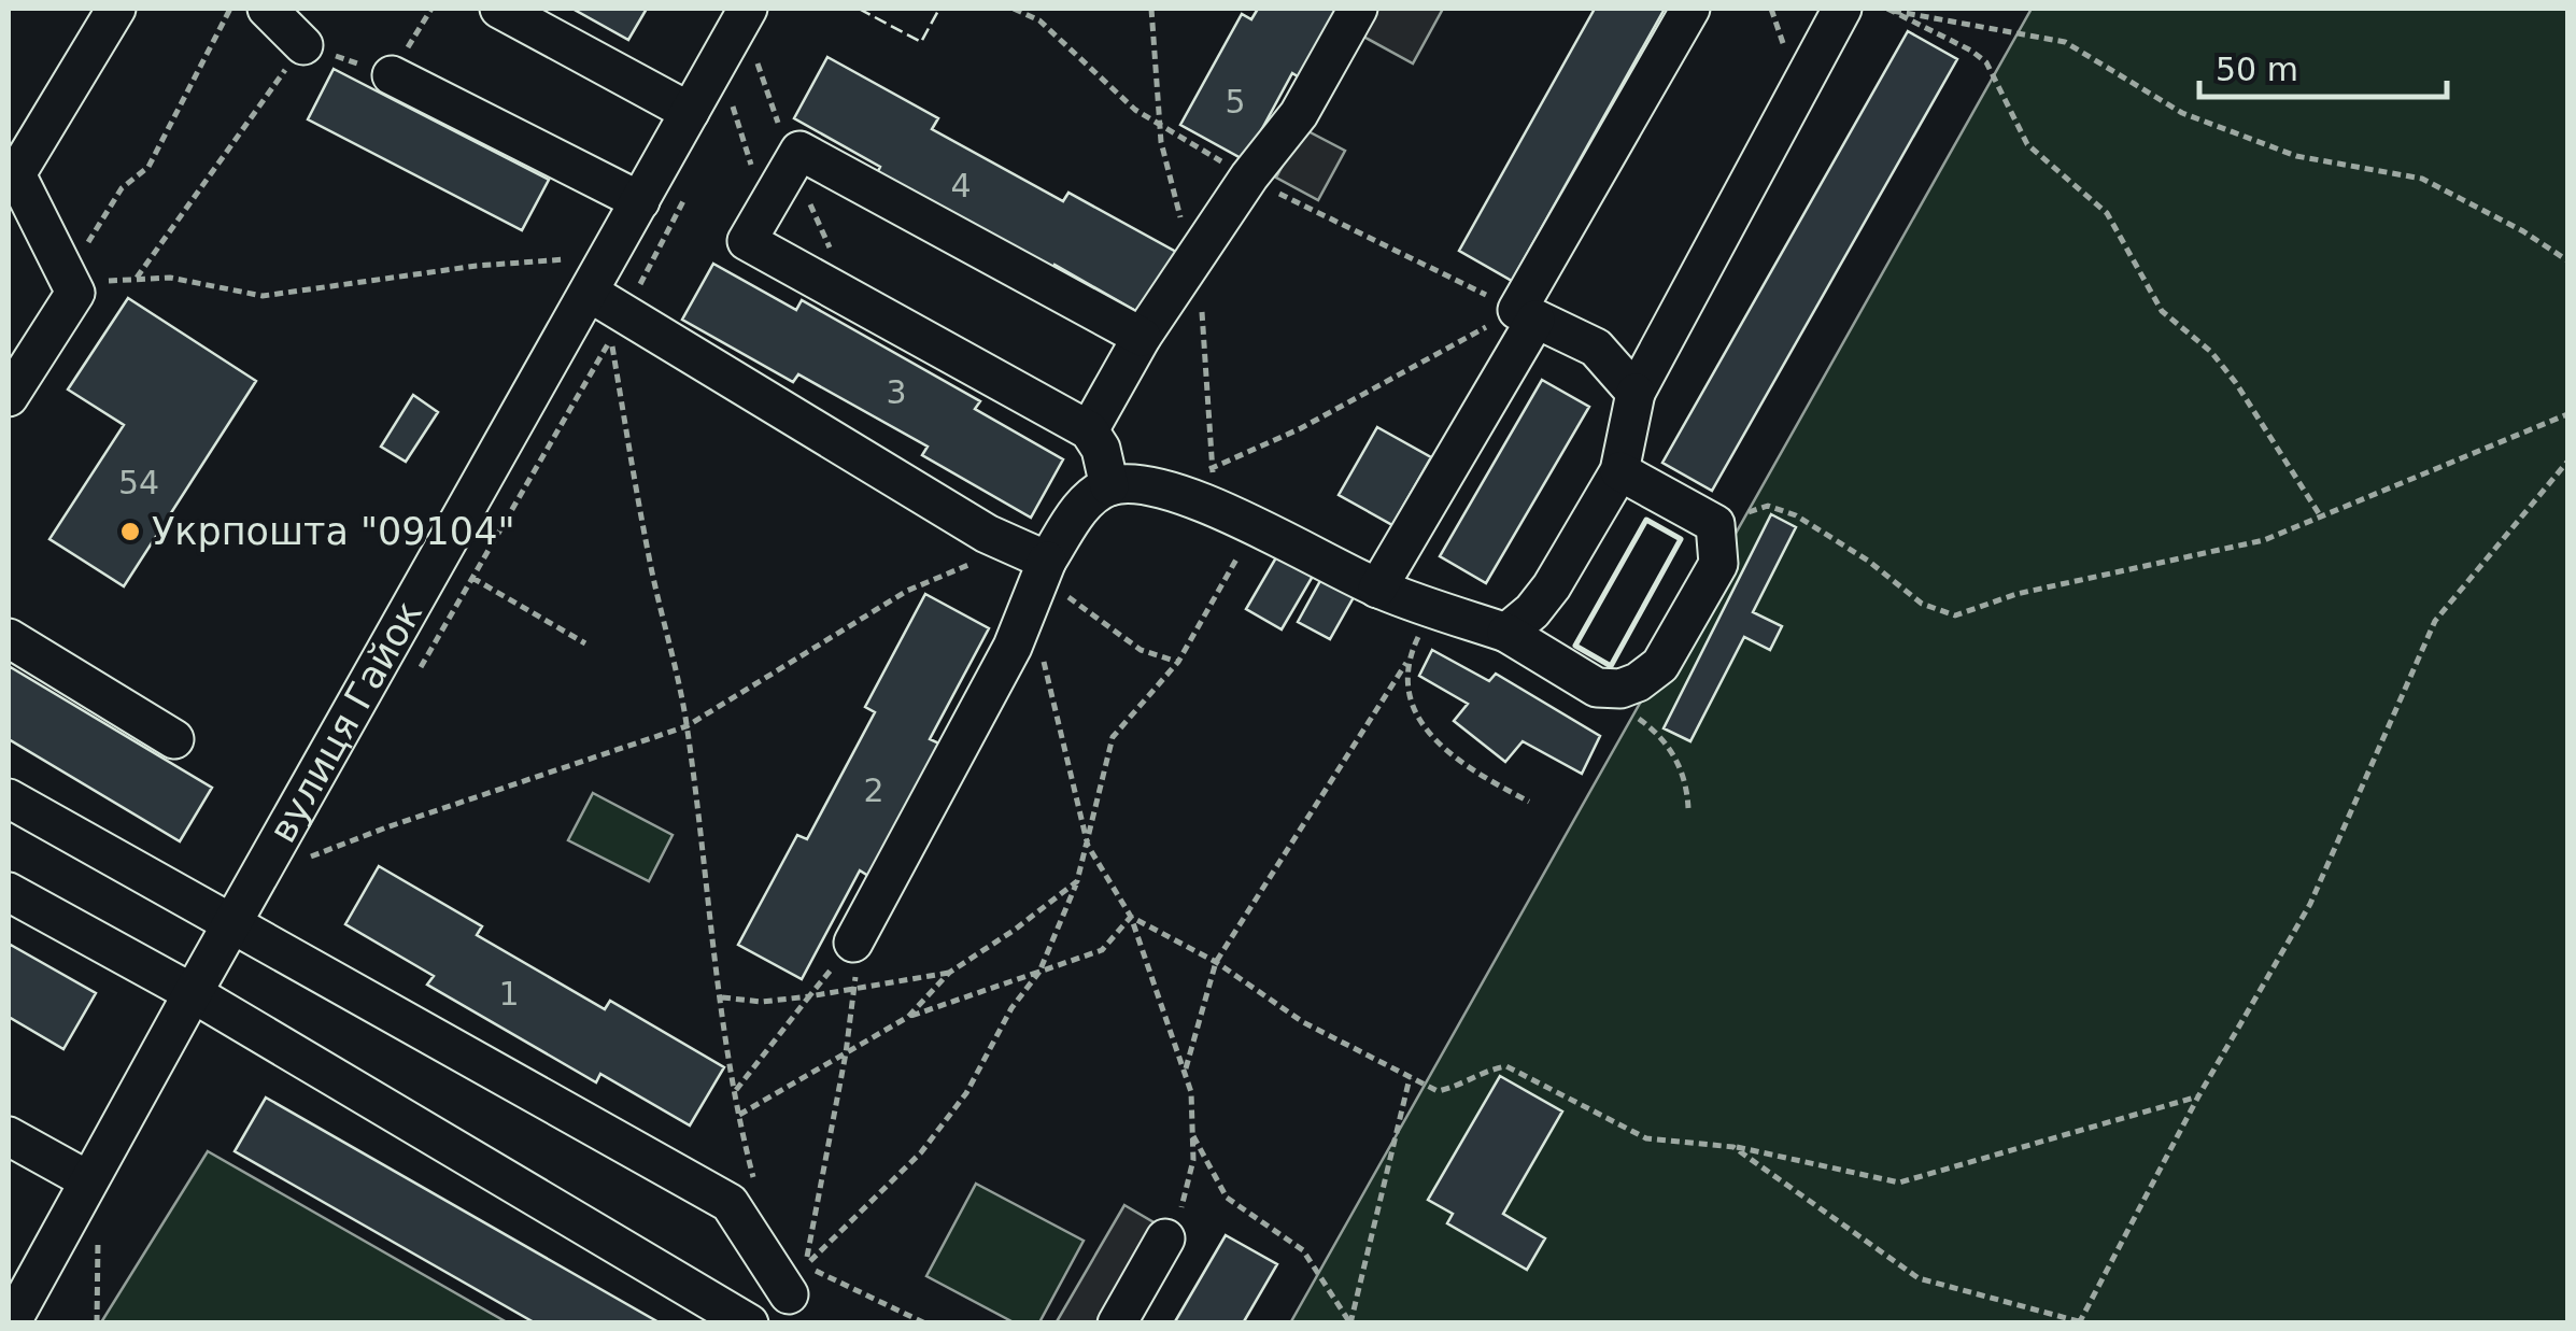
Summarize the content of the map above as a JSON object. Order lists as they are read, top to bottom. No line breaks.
{"streets":{"street":["вулиця Гайок"]},"places":["Укрпошта \"09104\""],"house_numbers":["5","4","3","54","2","1"],"scale_bar":"50 m"}
